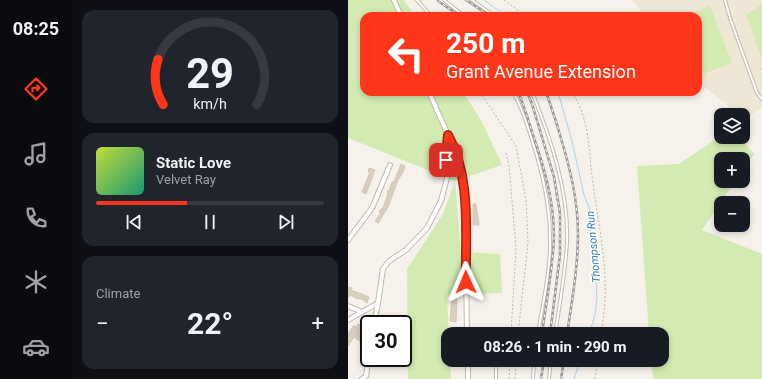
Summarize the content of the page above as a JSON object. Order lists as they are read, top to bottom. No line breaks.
{"water":["Thompson Run"],"page":{"tabs":"08:25","turn":["250 m","Grant Avenue Extension"],"map_buttons":["+","−"],"song":["Static Love","Velvet Ray"],"tile":"Climate","heat":["−","22°","+"],"limit":"30","trip":"08:26 · 1 min · 290 m","gauge":["29","km/h"]}}
